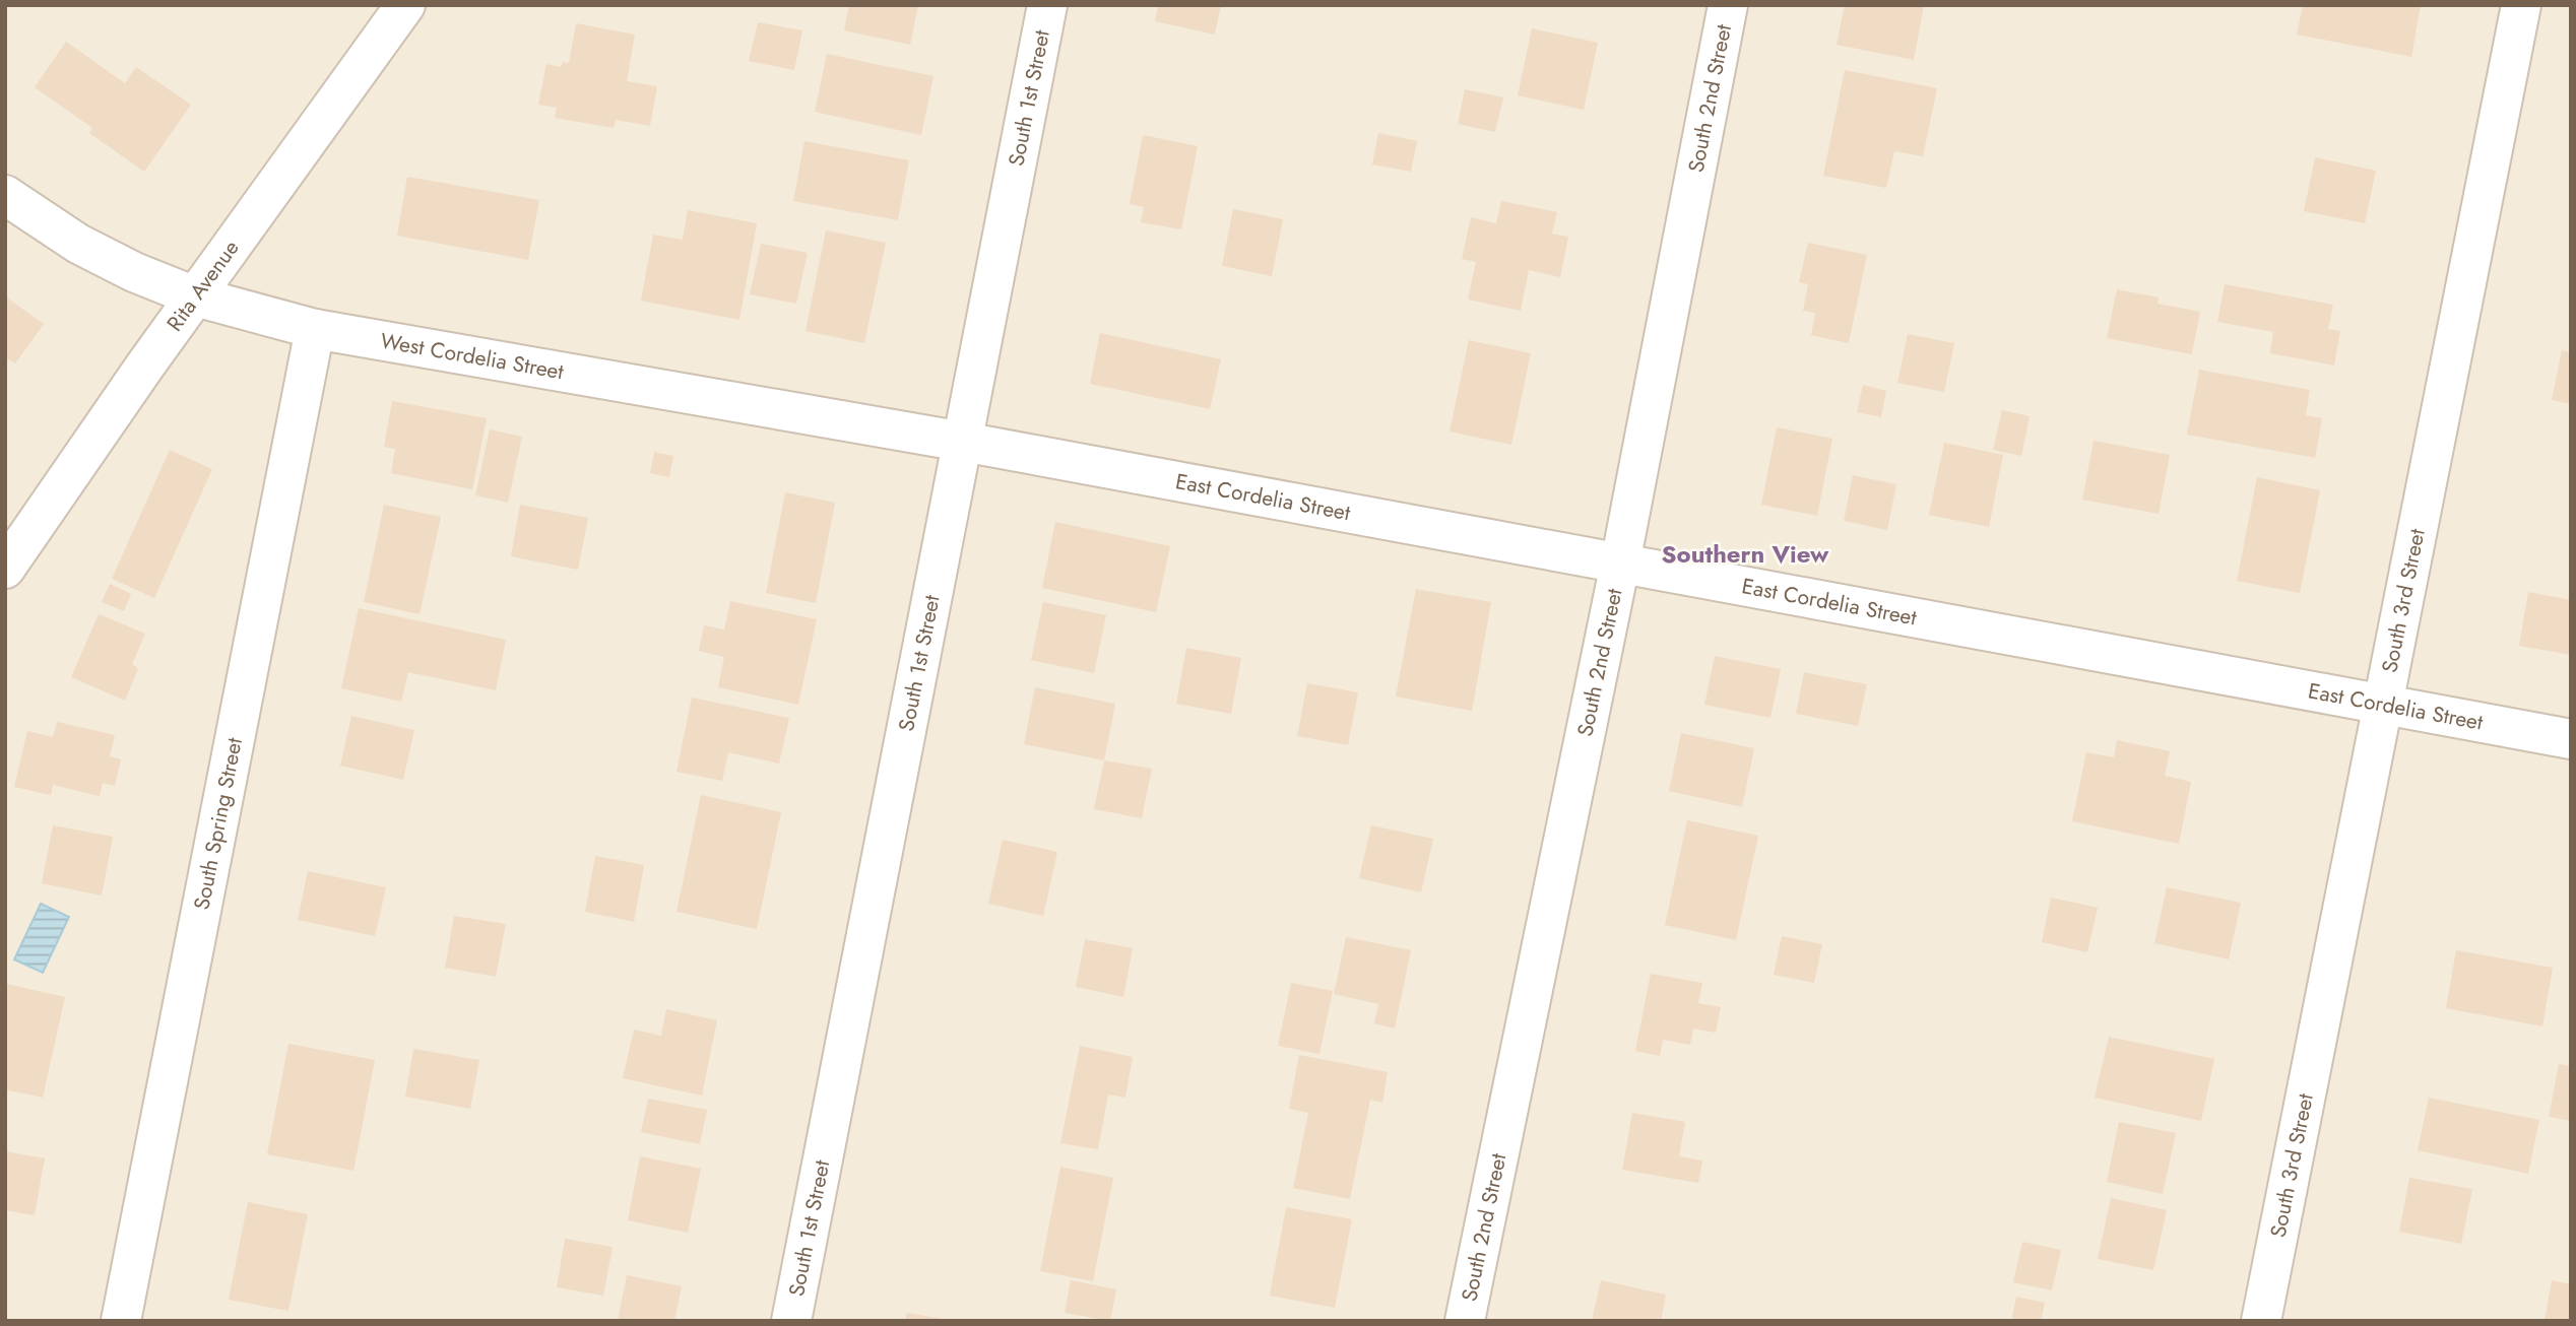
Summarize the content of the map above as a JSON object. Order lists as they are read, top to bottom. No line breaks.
{"streets":{"street":["South 1st Street","South 2nd Street","Rita Avenue","West Cordelia Street","East Cordelia Street","South 3rd Street","South Spring Street"]},"crossings":[["South 1st Street","West Cordelia Street"],["South 1st Street","East Cordelia Street"],["South 2nd Street","East Cordelia Street"],["Rita Avenue","West Cordelia Street"],["West Cordelia Street","East Cordelia Street"],["West Cordelia Street","South Spring Street"],["East Cordelia Street","South 3rd Street"]],"districts":["Southern View"]}
